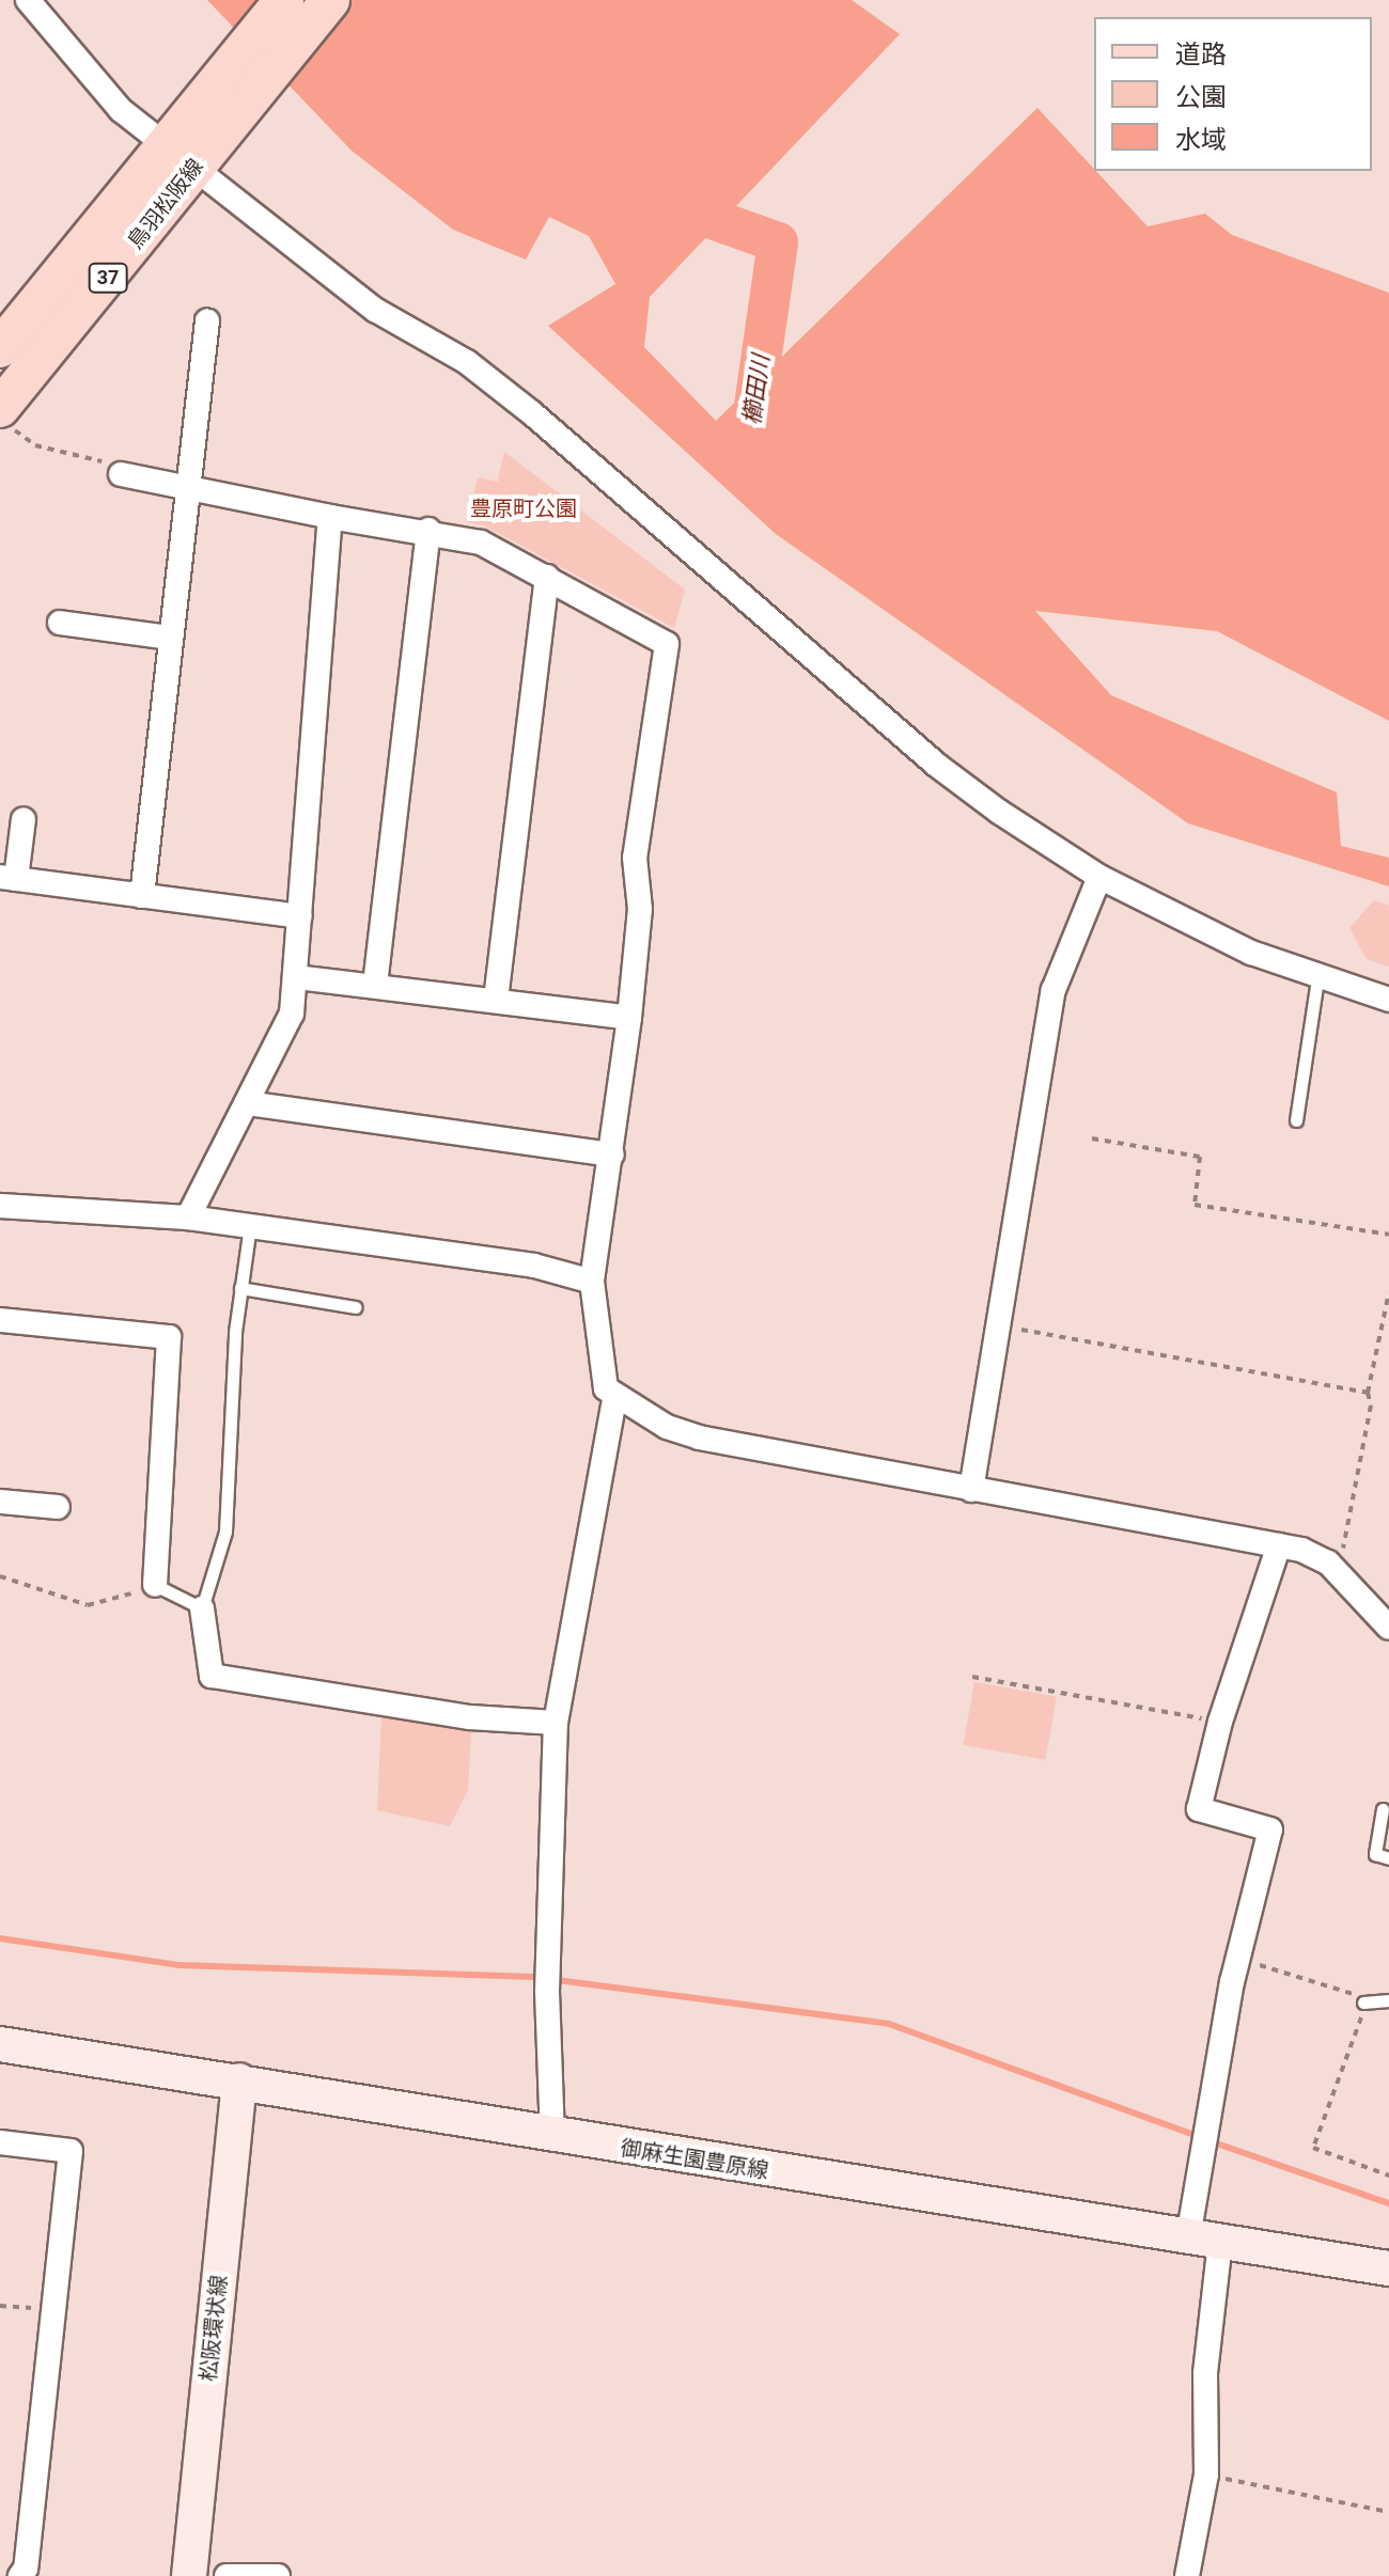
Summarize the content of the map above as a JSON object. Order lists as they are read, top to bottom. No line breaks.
{"streets":{"main road":["鳥羽松阪線","37","御麻生園豊原線","松阪環状線"]},"crossings":[["御麻生園豊原線","松阪環状線"]],"water":["櫛田川"],"parks":["豊原町公園"],"legend":["道路","公園","水域"]}
